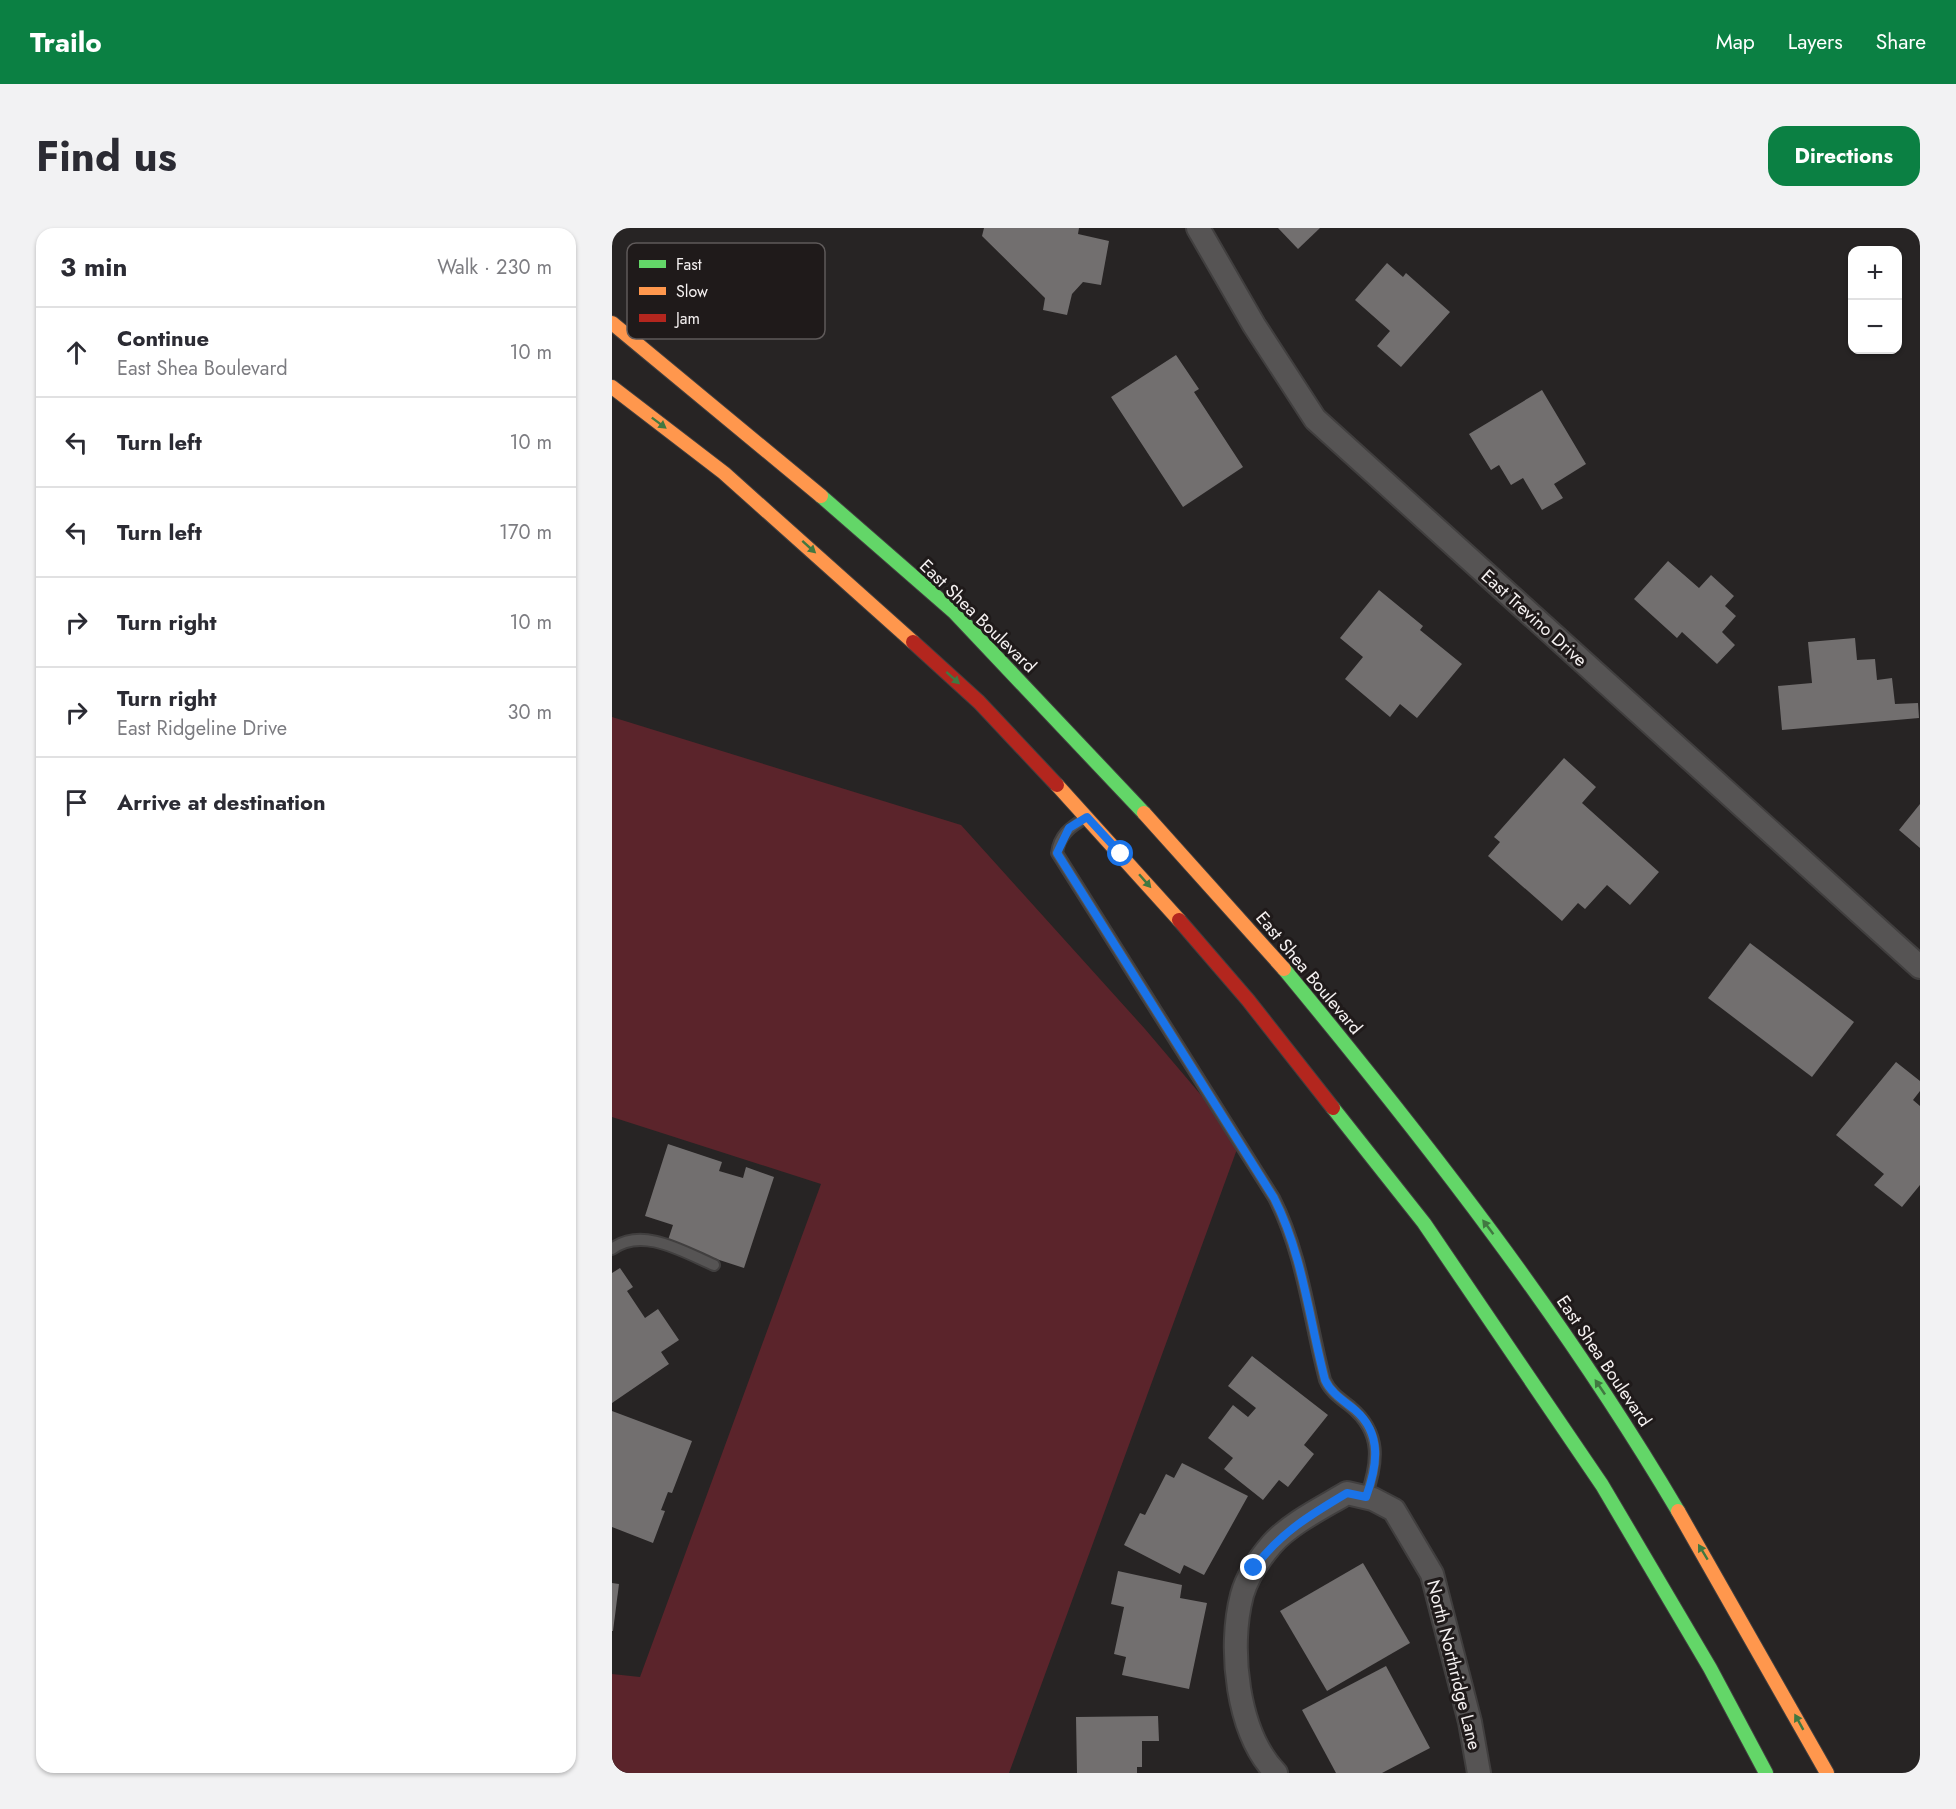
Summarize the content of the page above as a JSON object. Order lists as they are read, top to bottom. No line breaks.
{"streets":{"main road":["East Shea Boulevard"],"street":["East Trevino Drive","North Northridge Lane"]},"legend":["Fast","Slow","Jam"],"page":{"header":"Trailo","nav":["Map","Layers","Share"],"title":"Find us","buttons":"Directions","heading":["3 min","Walk · 230 m"],"map_buttons":["+","−"],"list":[["Continue","East Shea Boulevard","10 m"],["Turn left","10 m"],["Turn left","170 m"],["Turn right","10 m"],["Turn right","East Ridgeline Drive","30 m"],"Arrive at destination"]}}
